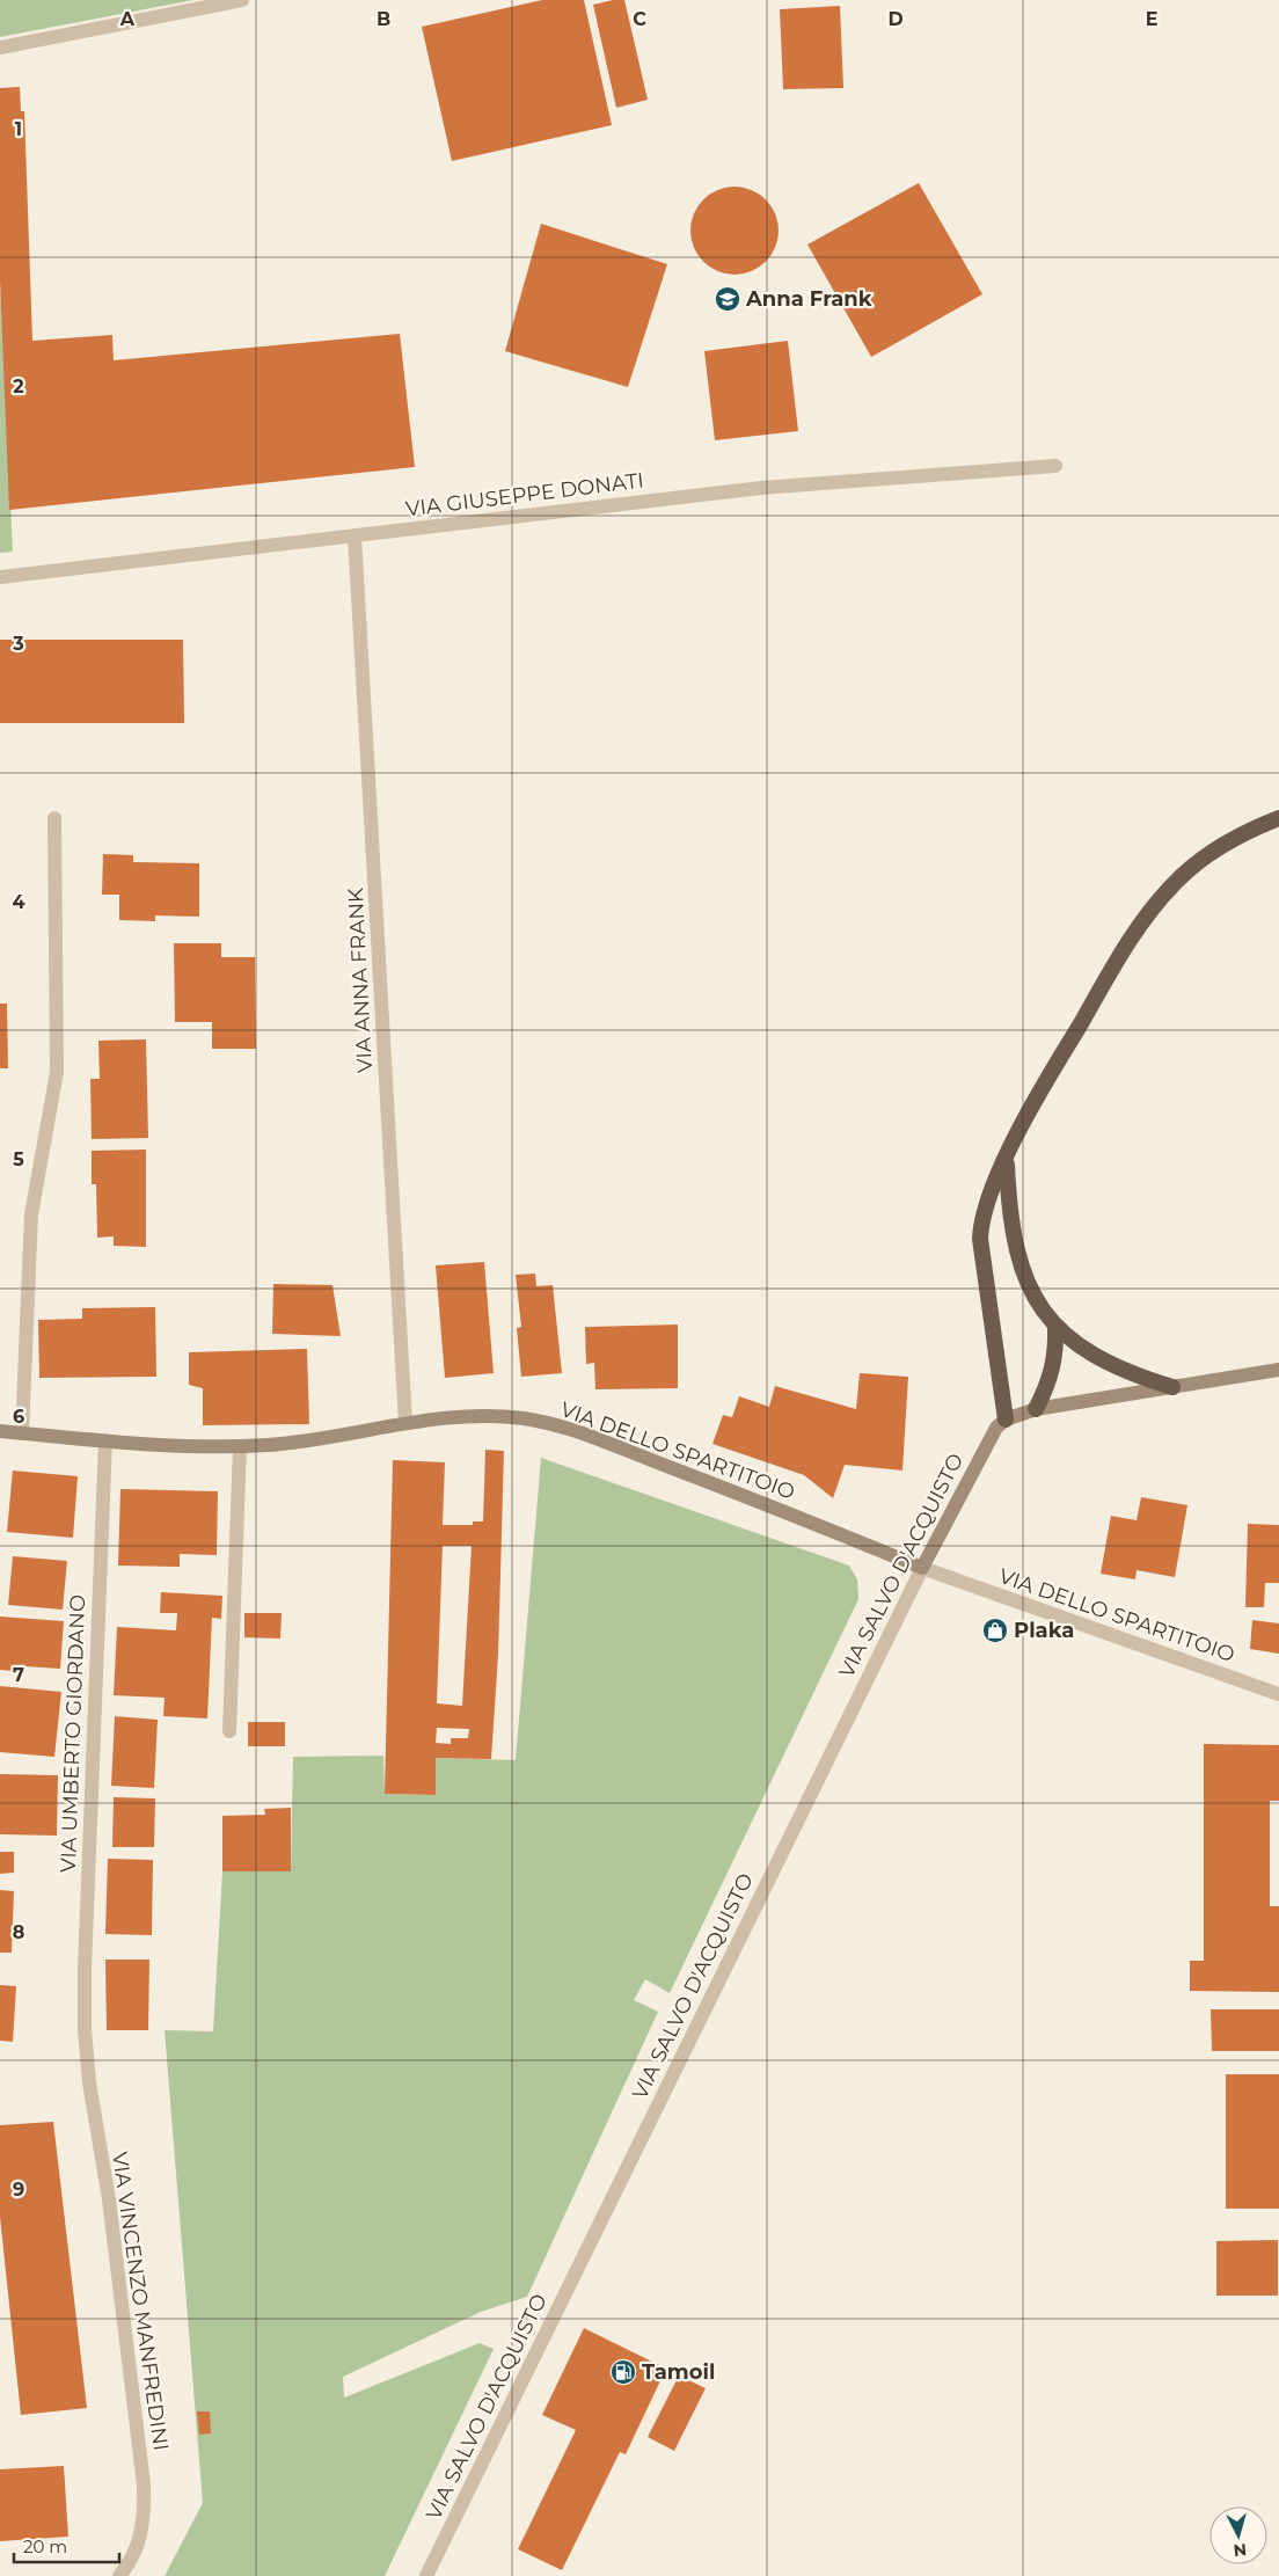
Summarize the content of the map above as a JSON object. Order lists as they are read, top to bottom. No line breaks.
{"streets":{"main road":["VIA DELLO SPARTITOIO","VIA SALVO D'ACQUISTO"],"street":["VIA GIUSEPPE DONATI","VIA ANNA FRANK","VIA UMBERTO GIORDANO","VIA VINCENZO MANFREDINI"]},"crossings":[["VIA GIUSEPPE DONATI","VIA ANNA FRANK"],["VIA ANNA FRANK","VIA DELLO SPARTITOIO"],["VIA DELLO SPARTITOIO","VIA SALVO D'ACQUISTO"],["VIA DELLO SPARTITOIO","VIA UMBERTO GIORDANO"],["VIA UMBERTO GIORDANO","VIA VINCENZO MANFREDINI"]],"places":{"school or university":["Anna Frank"],"shop":["Plaka"],"fuel station":["Tamoil"]},"scale_bar":"20 m","north":"bottom","grid":{"columns":["A","B","C","D","E"],"rows":["1","2","3","4","5","6","7","8","9"]}}
